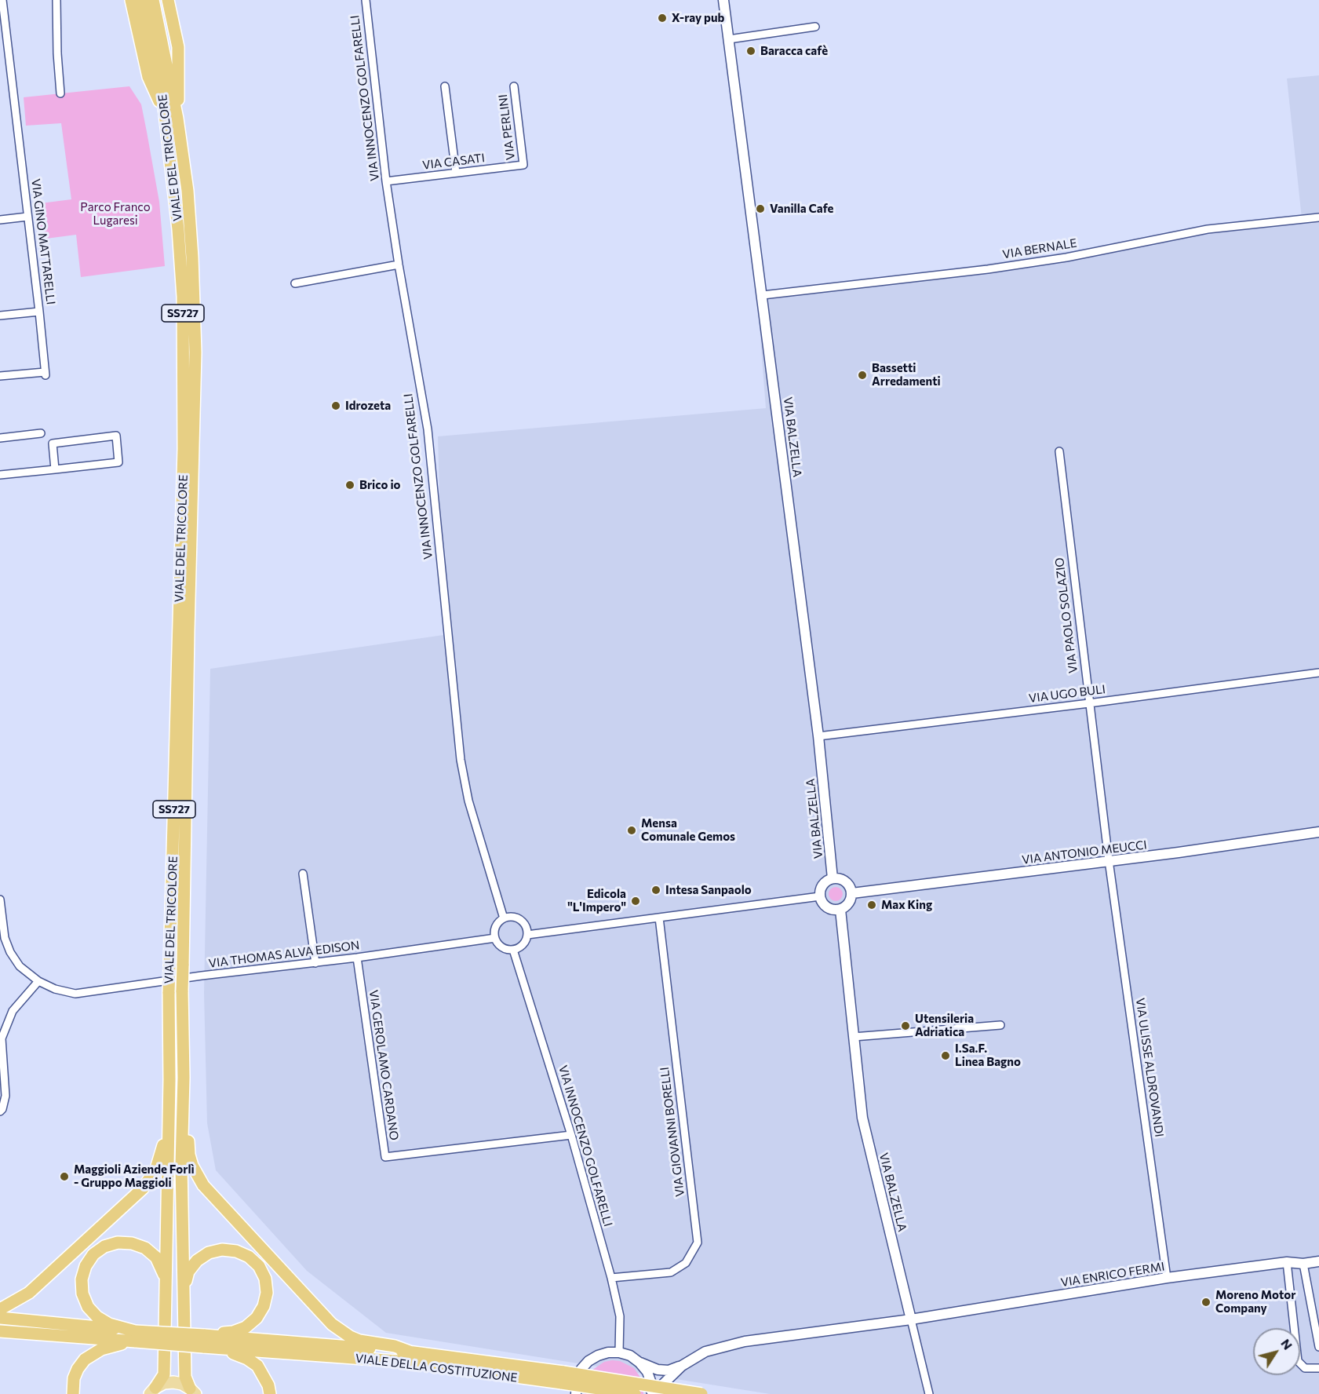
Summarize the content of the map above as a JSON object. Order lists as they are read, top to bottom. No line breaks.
{"streets":{"highway":["VIALE DEL TRICOLORE","SS727","VIALE DELLA COSTITUZIONE"],"street":["VIA INNOCENZO GOLFARELLI","VIA PERLINI","VIA CASATI","VIA GINO MATTARELLI","VIA BERNALE","VIA BALZELLA","VIA PAOLO SOLAZIO","VIA UGO BULI","VIA ANTONIO MEUCCI","VIA THOMAS ALVA EDISON","VIA GEROLAMO CARDANO","VIA ULISSE ALDROVANDI","VIA GIOVANNI BORELLI","VIA ENRICO FERMI"]},"crossings":[["VIA INNOCENZO GOLFARELLI","VIA CASATI"],["VIA INNOCENZO GOLFARELLI","VIA THOMAS ALVA EDISON"],["VIA INNOCENZO GOLFARELLI","VIA GEROLAMO CARDANO"],["VIA INNOCENZO GOLFARELLI","VIA GIOVANNI BORELLI"],["VIA PERLINI","VIA CASATI"],["VIA BERNALE","VIA BALZELLA"],["VIA BALZELLA","VIA UGO BULI"],["VIA BALZELLA","VIA ANTONIO MEUCCI"],["VIA BALZELLA","VIA ENRICO FERMI"],["VIA PAOLO SOLAZIO","VIA UGO BULI"],["VIA PAOLO SOLAZIO","VIA ANTONIO MEUCCI"],["VIA PAOLO SOLAZIO","VIA ULISSE ALDROVANDI"],["VIA ANTONIO MEUCCI","VIA ULISSE ALDROVANDI"],["VIA THOMAS ALVA EDISON","VIA GEROLAMO CARDANO"],["VIA ULISSE ALDROVANDI","VIA ENRICO FERMI"]],"parks":["Parco Franco Lugaresi"],"places":["X-ray pub","Baracca cafè","Vanilla Cafe","Bassetti Arredamenti","Idrozeta","Brico io","Mensa Comunale Gemos","Intesa Sanpaolo","Edicola \"L'Impero\"","Max King","Utensileria Adriatica","I.Sa.F. Linea Bagno","Maggioli Aziende Forlì - Gruppo Maggioli","Moreno Motor Company"],"north":"top right"}
